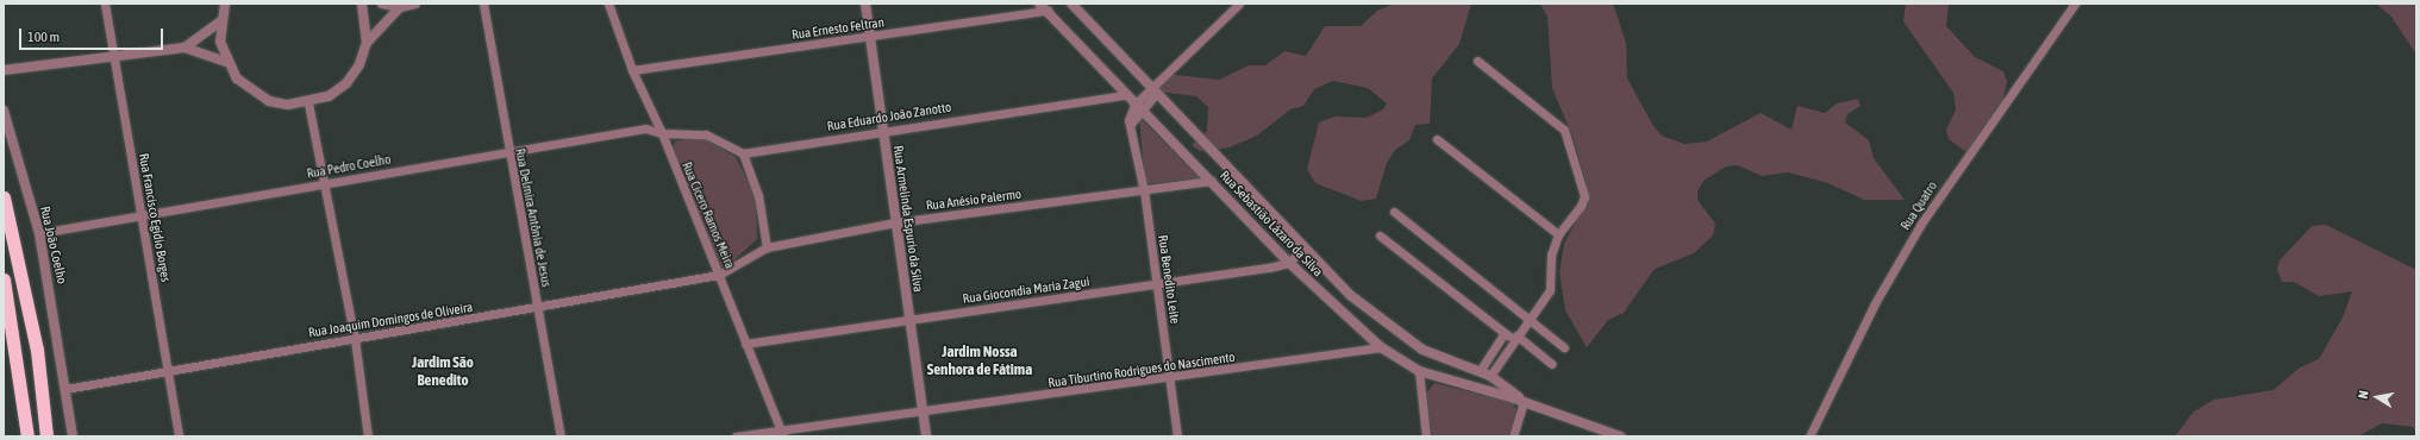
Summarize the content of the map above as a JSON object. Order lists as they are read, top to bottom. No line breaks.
{"streets":{"street":["Rua Ernesto Feltran","Rua Eduardo João Zanotto","Rua Pedro Coelho","Rua Anésio Palermo","Rua Quatro","Rua Cícero Ramos Meira","Rua Francisco Egídio Borges","Rua Delmira Antônia de Jesus","Rua Armelinda Espurio da Silva","Rua Sebastião Lázaro da Silva","Rua João Coelho","Rua Benedito Leite","Rua Giocondia Maria Zagui","Rua Joaquim Domingos de Oliveira","Rua Tiburtino Rodrigues do Nascimento"]},"crossings":[["Rua Ernesto Feltran","Rua Cícero Ramos Meira"],["Rua Ernesto Feltran","Rua Armelinda Espurio da Silva"],["Rua Ernesto Feltran","Rua Sebastião Lázaro da Silva"],["Rua Eduardo João Zanotto","Rua Armelinda Espurio da Silva"],["Rua Eduardo João Zanotto","Rua Sebastião Lázaro da Silva"],["Rua Pedro Coelho","Rua Cícero Ramos Meira"],["Rua Pedro Coelho","Rua Francisco Egídio Borges"],["Rua Pedro Coelho","Rua Delmira Antônia de Jesus"],["Rua Pedro Coelho","Rua João Coelho"],["Rua Anésio Palermo","Rua Cícero Ramos Meira"],["Rua Anésio Palermo","Rua Armelinda Espurio da Silva"],["Rua Anésio Palermo","Rua Sebastião Lázaro da Silva"],["Rua Anésio Palermo","Rua Benedito Leite"],["Rua Anésio Palermo","Rua Joaquim Domingos de Oliveira"],["Rua Cícero Ramos Meira","Rua Giocondia Maria Zagui"],["Rua Cícero Ramos Meira","Rua Joaquim Domingos de Oliveira"],["Rua Cícero Ramos Meira","Rua Tiburtino Rodrigues do Nascimento"],["Rua Francisco Egídio Borges","Rua Joaquim Domingos de Oliveira"],["Rua Delmira Antônia de Jesus","Rua Joaquim Domingos de Oliveira"],["Rua Armelinda Espurio da Silva","Rua Giocondia Maria Zagui"],["Rua Armelinda Espurio da Silva","Rua Tiburtino Rodrigues do Nascimento"],["Rua Sebastião Lázaro da Silva","Rua Benedito Leite"],["Rua Sebastião Lázaro da Silva","Rua Giocondia Maria Zagui"],["Rua Sebastião Lázaro da Silva","Rua Tiburtino Rodrigues do Nascimento"],["Rua João Coelho","Rua Joaquim Domingos de Oliveira"],["Rua Benedito Leite","Rua Giocondia Maria Zagui"],["Rua Benedito Leite","Rua Tiburtino Rodrigues do Nascimento"]],"districts":["Jardim Nossa Senhora de Fátima","Jardim São Benedito"],"scale_bar":"100 m","north":"left"}
